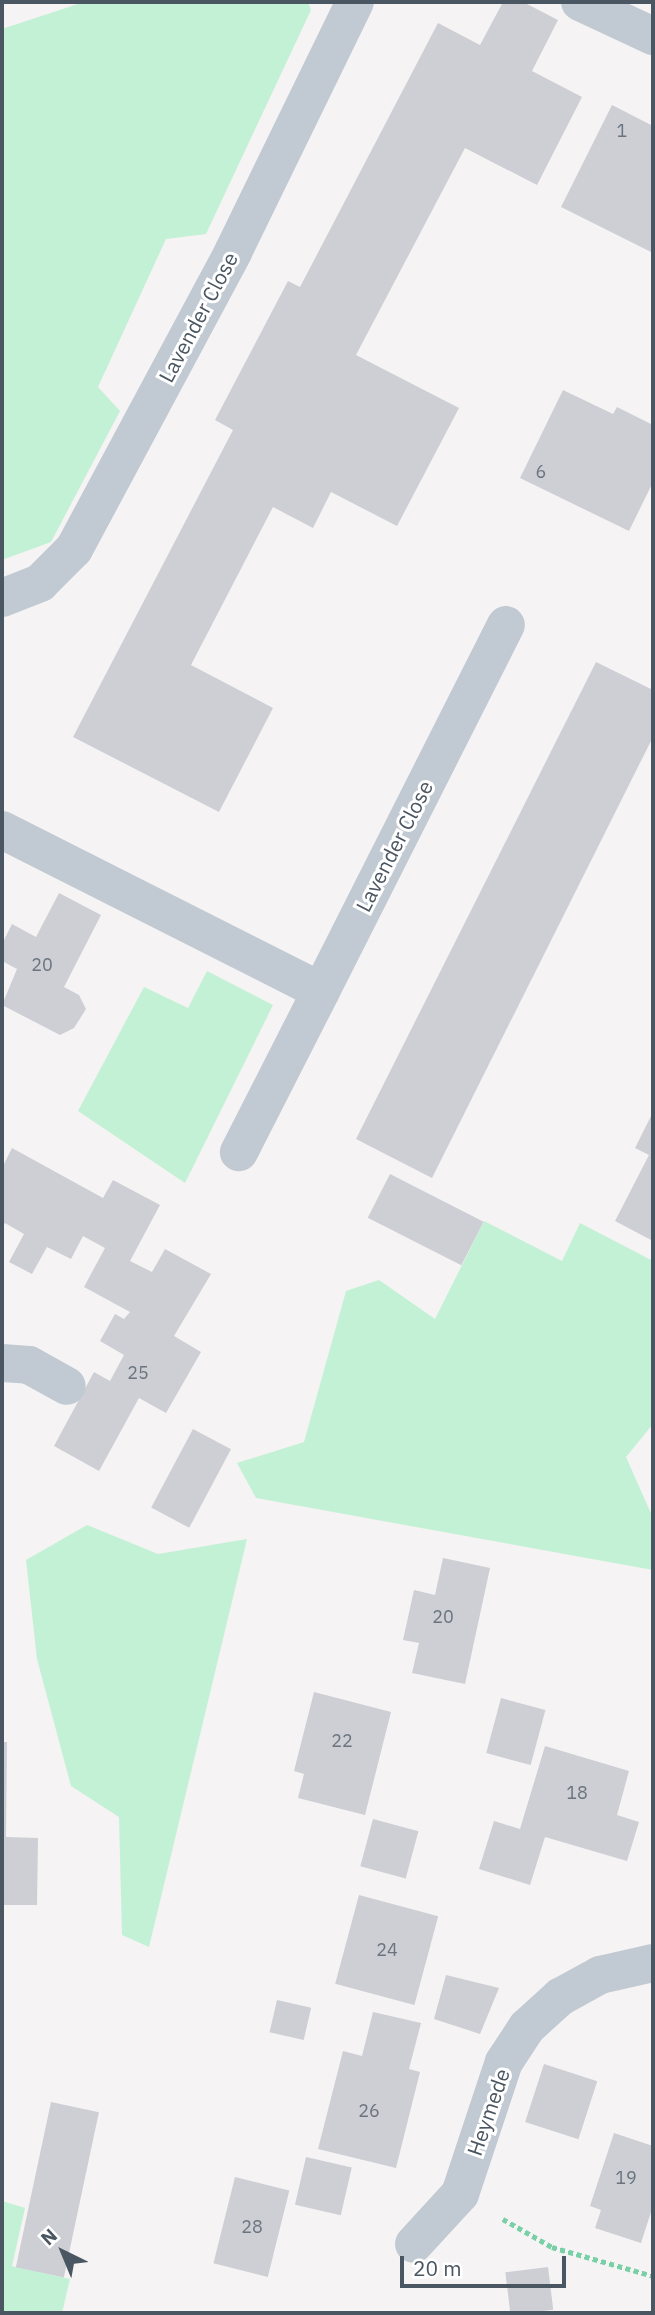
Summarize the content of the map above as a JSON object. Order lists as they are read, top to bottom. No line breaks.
{"streets":{"street":["Lavender Close","Heymede"]},"house_numbers":["1","6","20","25","20","22","18","24","26","19","28"],"scale_bar":"20 m","north":"top left"}
